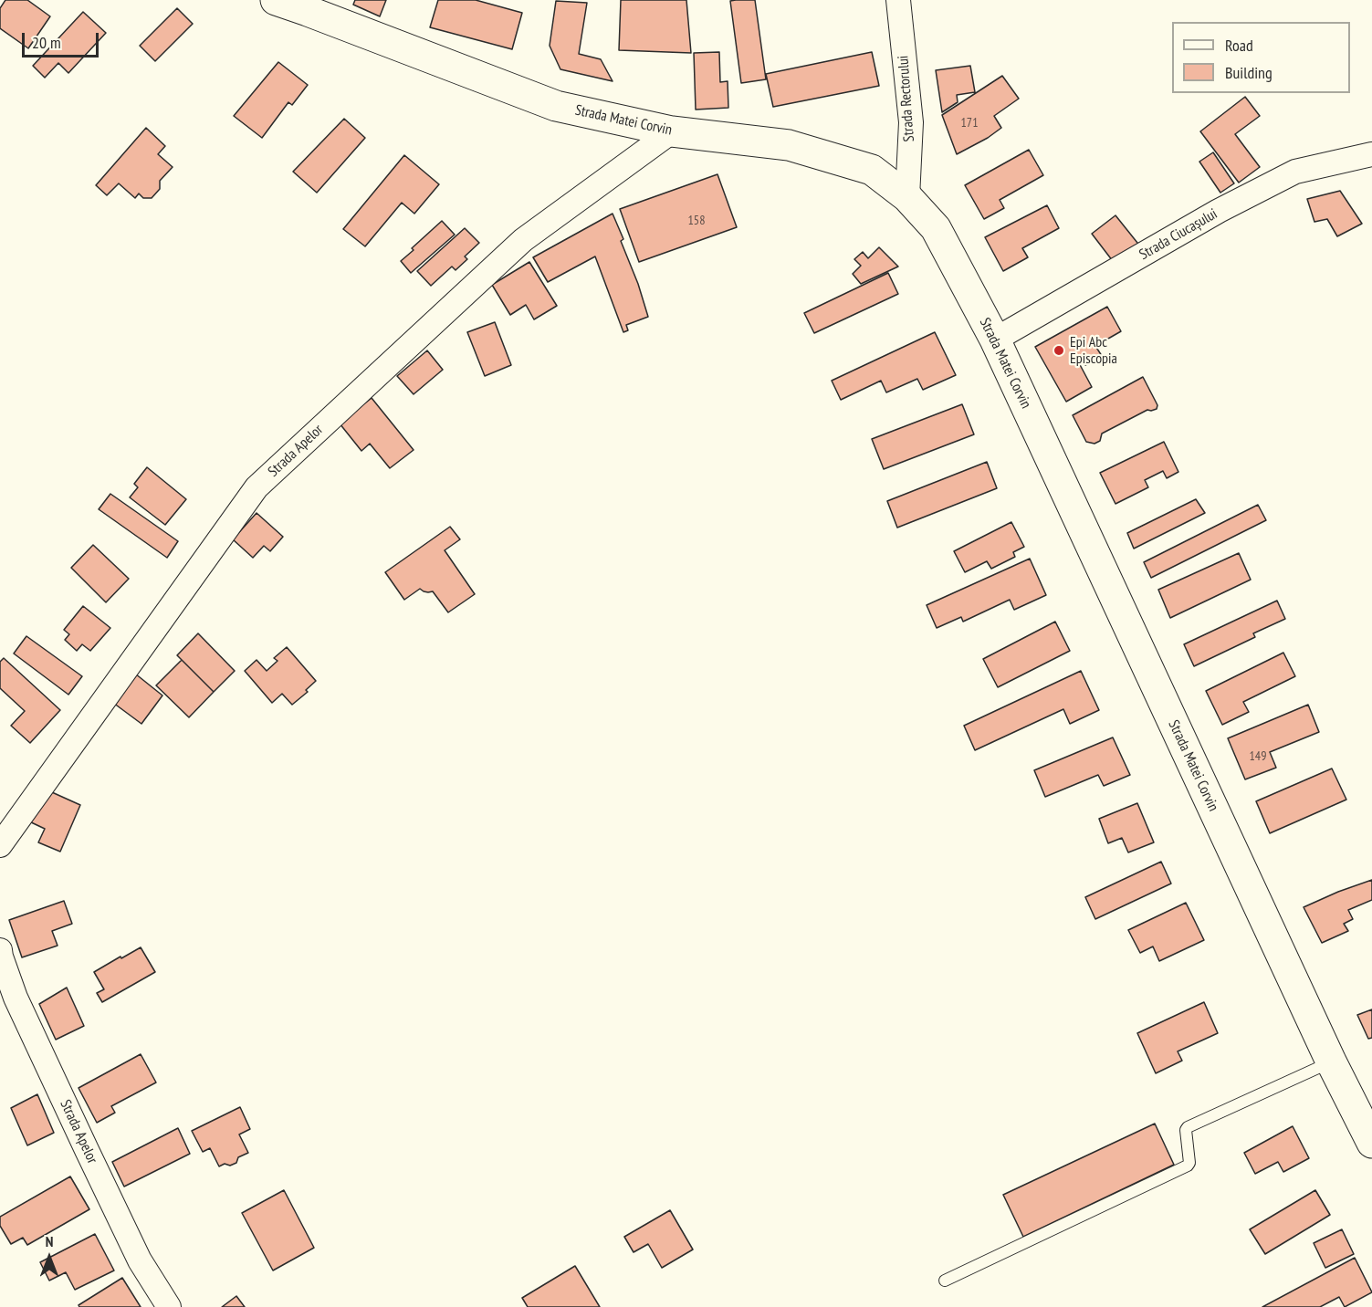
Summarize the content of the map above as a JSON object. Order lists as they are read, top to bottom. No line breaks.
{"streets":{"main road":["Strada Matei Corvin"],"street":["Strada Rectorului","Strada Ciucașului","Strada Apelor"]},"crossings":[["Strada Rectorului","Strada Matei Corvin"],["Strada Matei Corvin","Strada Ciucașului"],["Strada Matei Corvin","Strada Apelor"]],"places":["Epi Abc Episcopia"],"house_numbers":["171","158","149"],"legend":["Road","Building"],"scale_bar":"20 m","north":"top"}
